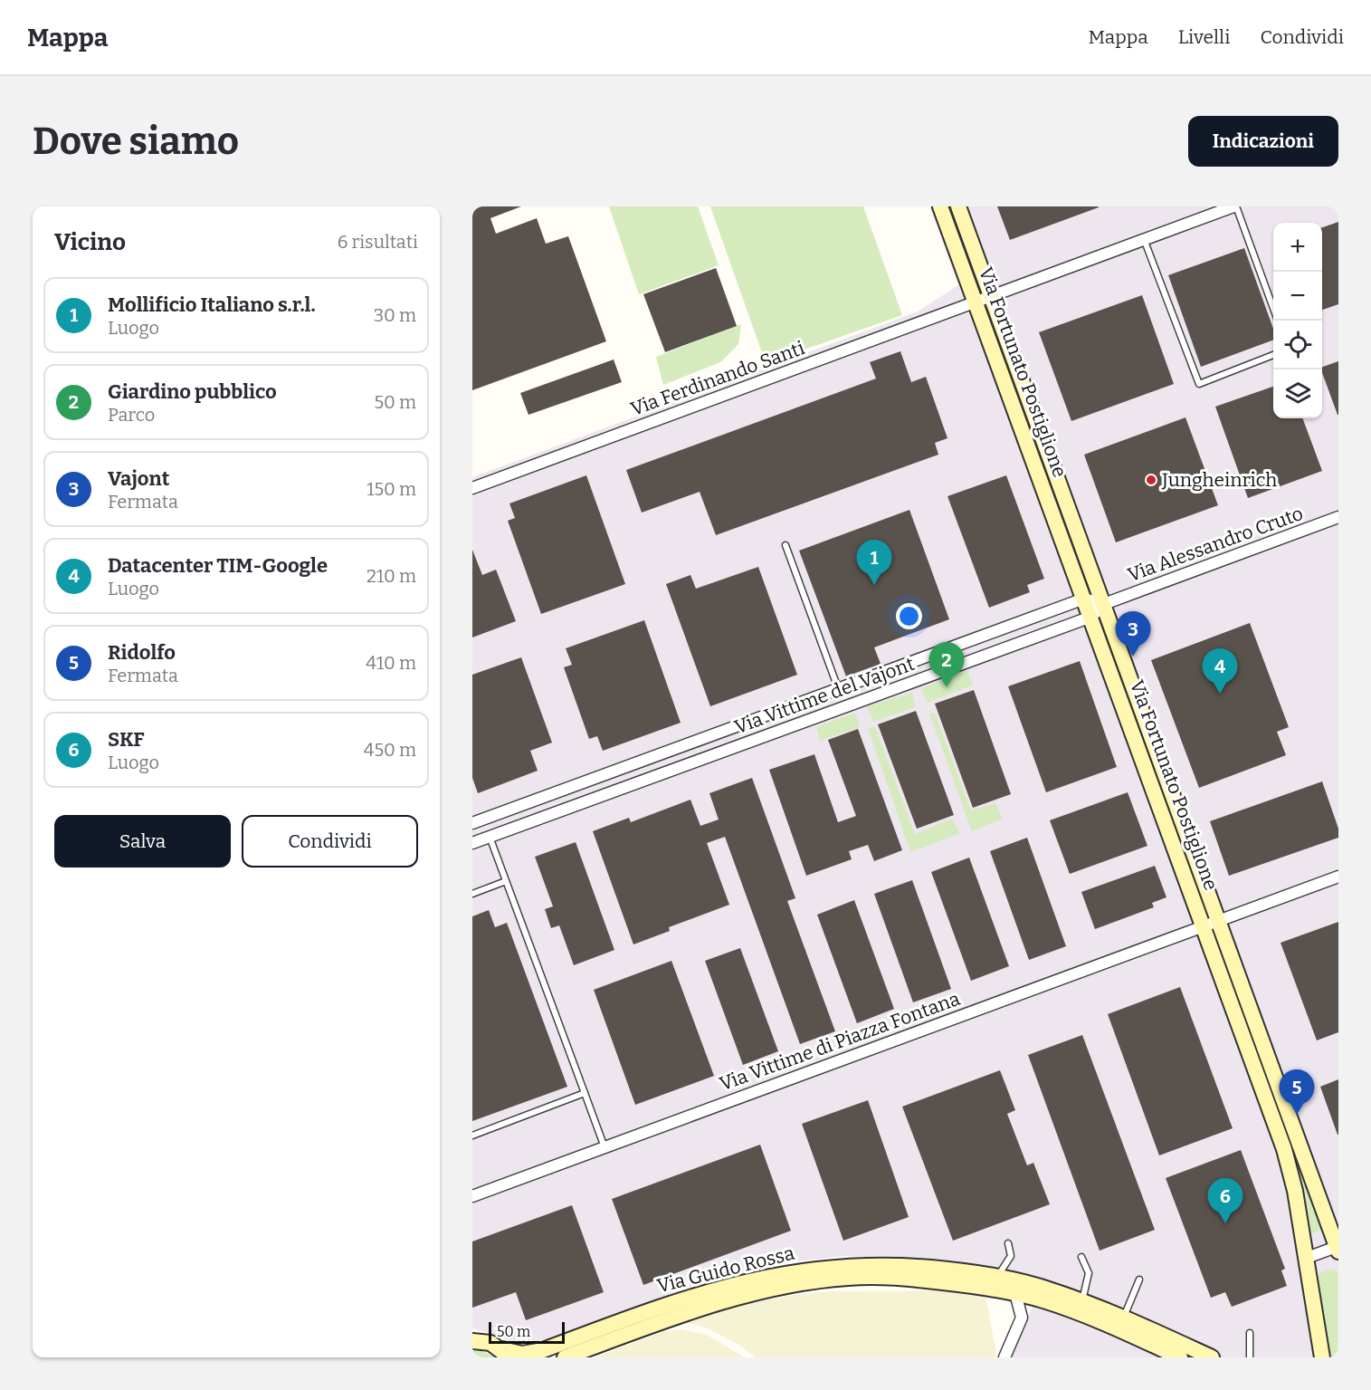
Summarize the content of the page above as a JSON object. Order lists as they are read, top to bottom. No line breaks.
{"streets":{"street":["Via Fortunato Postiglione","Via Ferdinando Santi","Via Alessandro Cruto","Via Vittime del Vajont","Via Vittime di Piazza Fontana","Via Guido Rossa"]},"crossings":[["Via Fortunato Postiglione","Via Ferdinando Santi"],["Via Fortunato Postiglione","Via Alessandro Cruto"],["Via Fortunato Postiglione","Via Vittime del Vajont"],["Via Fortunato Postiglione","Via Vittime di Piazza Fontana"],["Via Alessandro Cruto","Via Vittime del Vajont"]],"places":["Jungheinrich"],"scale_bar":"50 m","page":{"header":"Mappa","nav":["Mappa","Livelli","Condividi"],"buttons":["Indicazioni",["Salva","Condividi"]],"title":"Dove siamo","heading":["Vicino","6 risultati"],"map_buttons":["+","−"],"list":[{"mark":"1","name":"Mollificio Italiano s.r.l.","note":"Luogo","value":"30 m"},{"mark":"2","name":"Giardino pubblico","note":"Parco","value":"50 m"},{"mark":"3","name":"Vajont","note":"Fermata","value":"150 m"},{"mark":"4","name":"Datacenter TIM-Google","note":"Luogo","value":"210 m"},{"mark":"5","name":"Ridolfo","note":"Fermata","value":"410 m"},{"mark":"6","name":"SKF","note":"Luogo","value":"450 m"}],"pins":["1","3","2","4","5","6"],"scale":"50 m"}}
